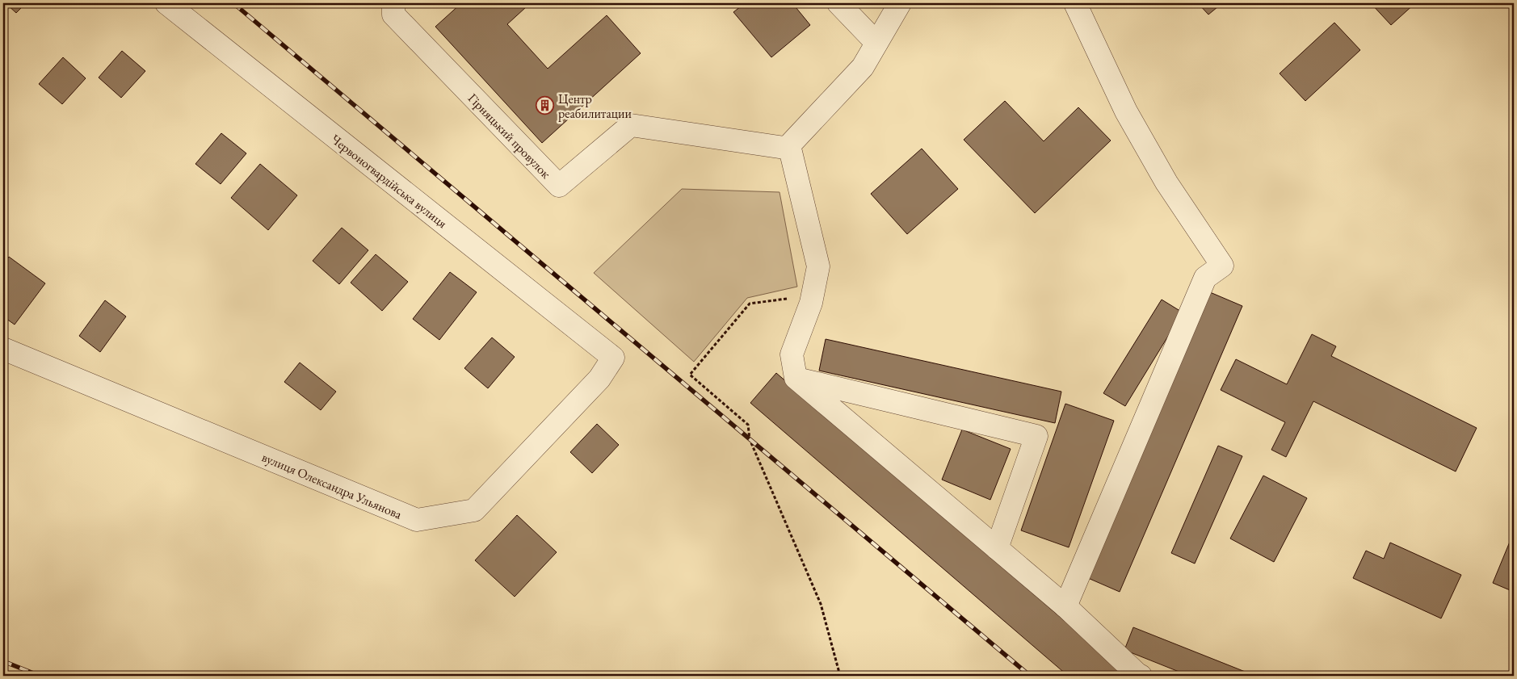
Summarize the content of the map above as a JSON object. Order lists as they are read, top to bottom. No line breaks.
{"streets":{"street":["Гірняцький провулок","Червоногвардійська вулиця","вулиця Олександра Ульянова"]},"crossings":[["Червоногвардійська вулиця","вулиця Олександра Ульянова"]],"places":{"building":["Центр реабилитации"]}}
